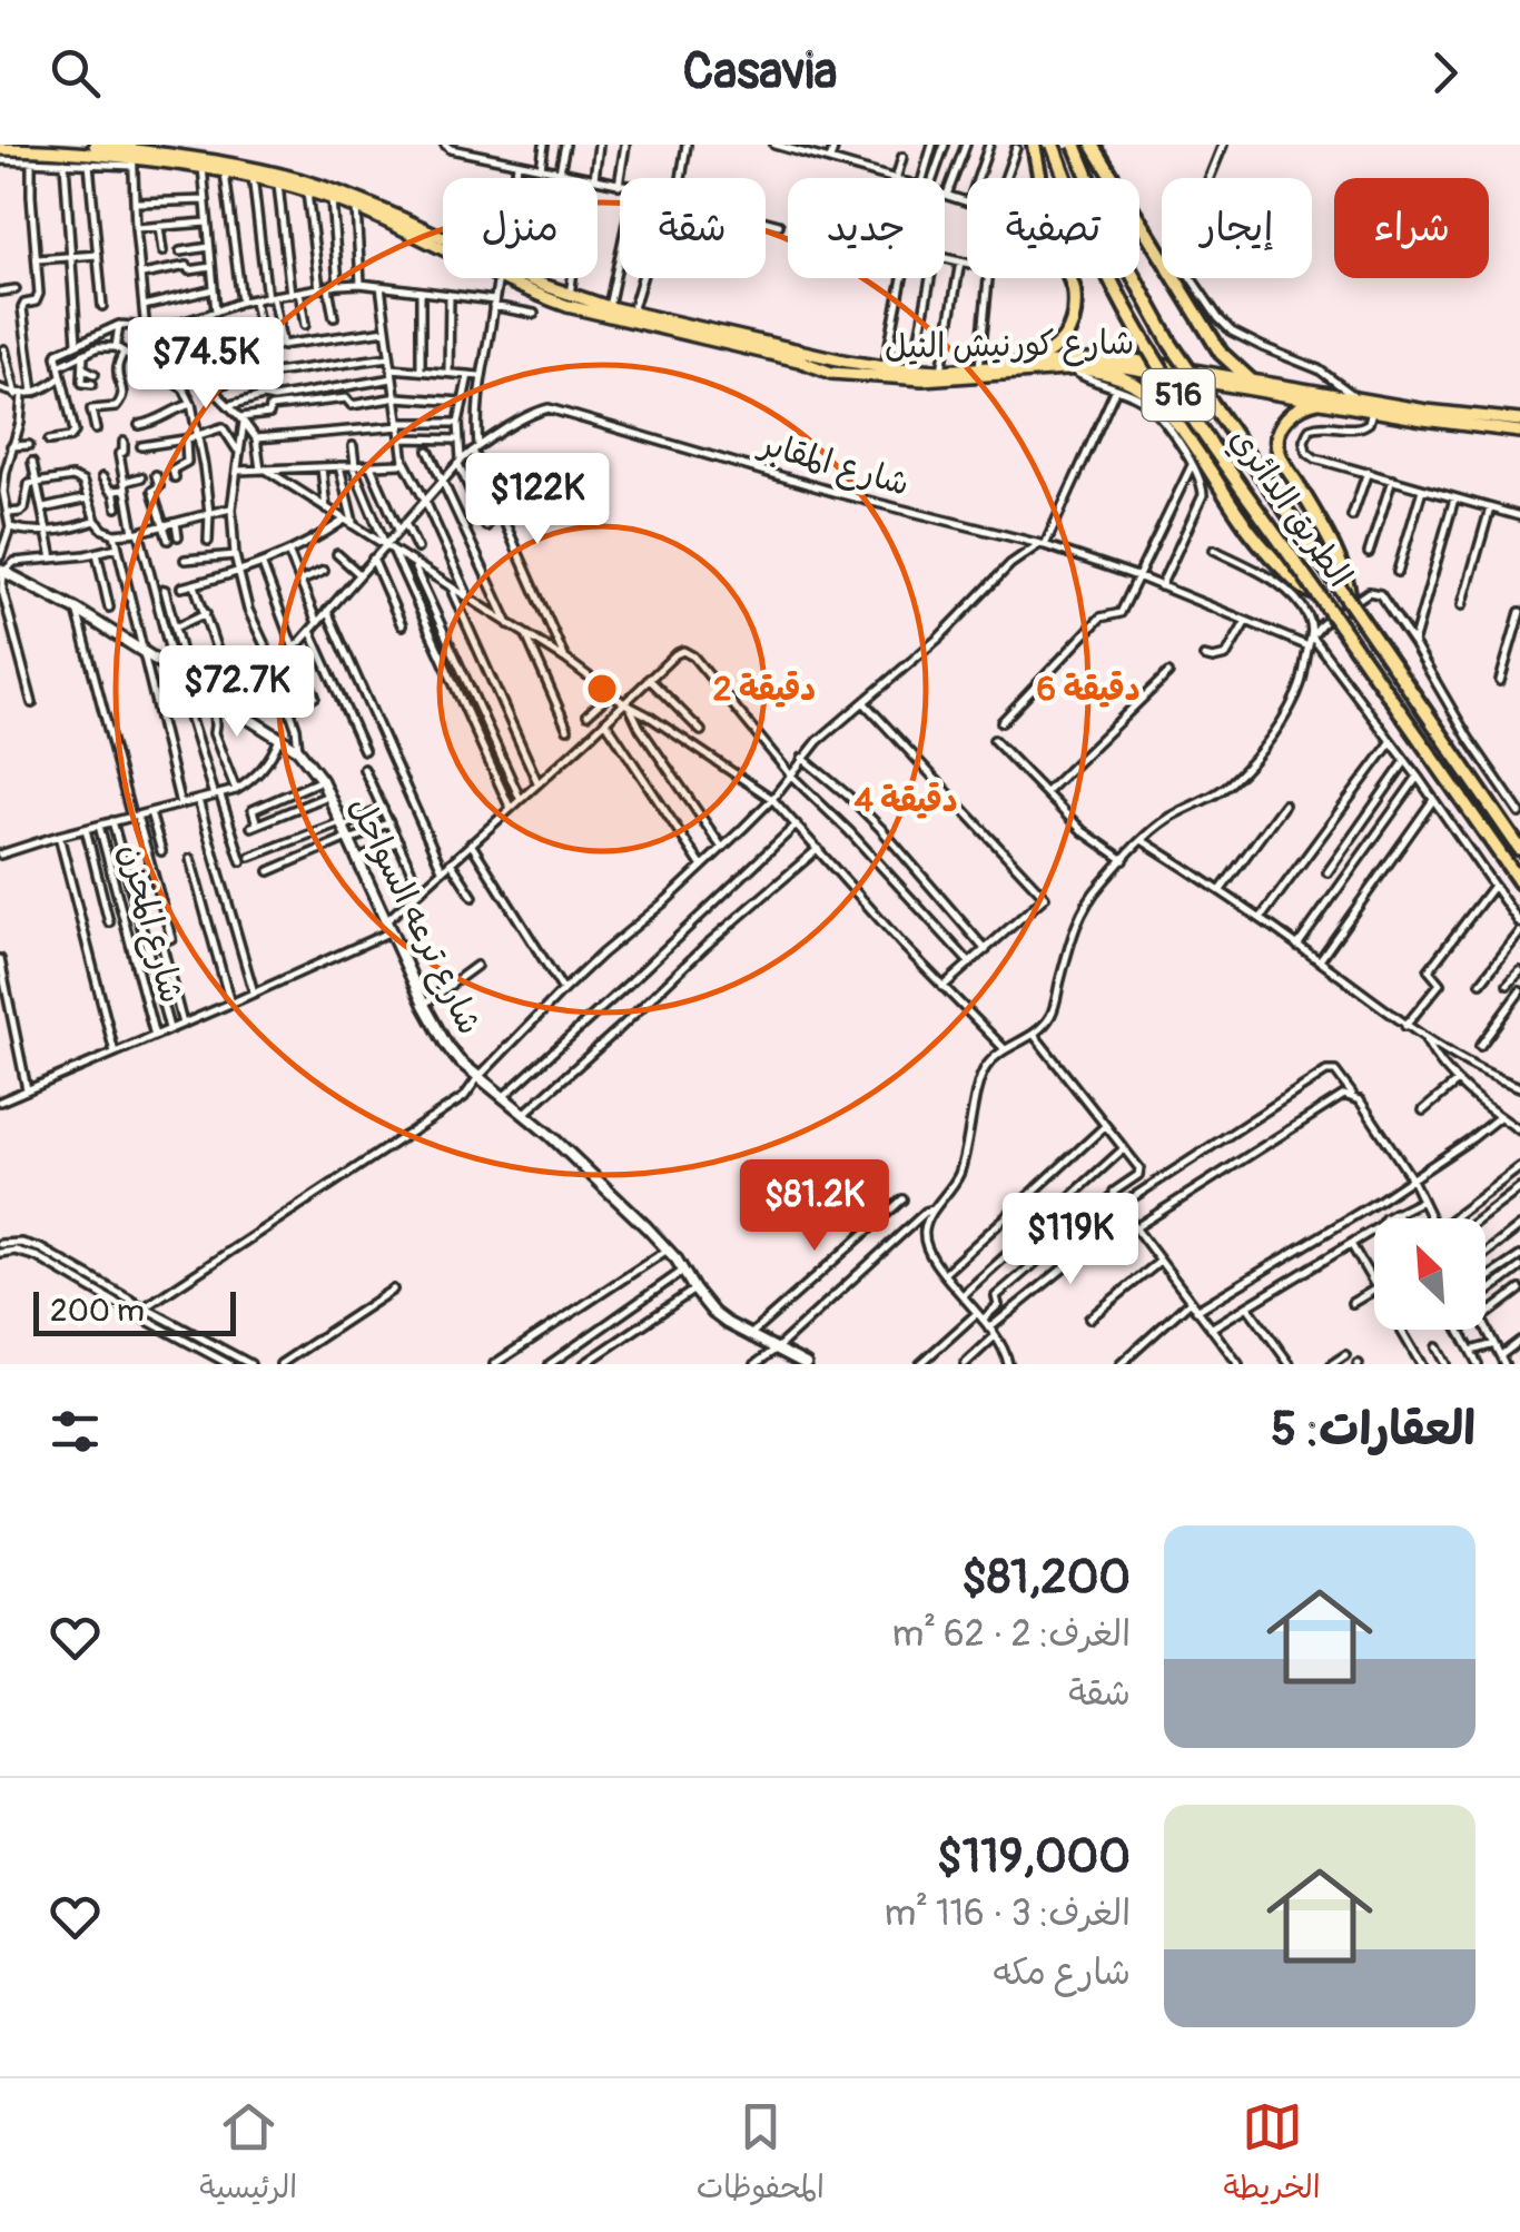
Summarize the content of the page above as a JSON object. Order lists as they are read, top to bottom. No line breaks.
{"streets":{"highway":["516","الطريق الدائري"],"main road":["شارع كورنيش النيل","شارع ترعه السواحل"],"street":["شارع المقابر","شارع المخزن"]},"scale_bar":"200 m","north":"top left","page":{"header":"Casavia","chip":["شراء","إيجار","تصفية","جديد","شقة","منزل"],"price":["$74.5K","$122K","$72.7K","$81.2K","$119K"],"scale":"200 m","heading":"العقارات: 5","list":[{"name":"$81,200","note":"الغرف: 2 · 62 m² · شقة"},{"name":"$119,000","note":"الغرف: 3 · 116 m² · شارع مكه"}],"tabs":["الخريطة","المحفوظات","الرئيسية"]},"rings":["2 دقيقة","6 دقيقة","4 دقيقة"]}
